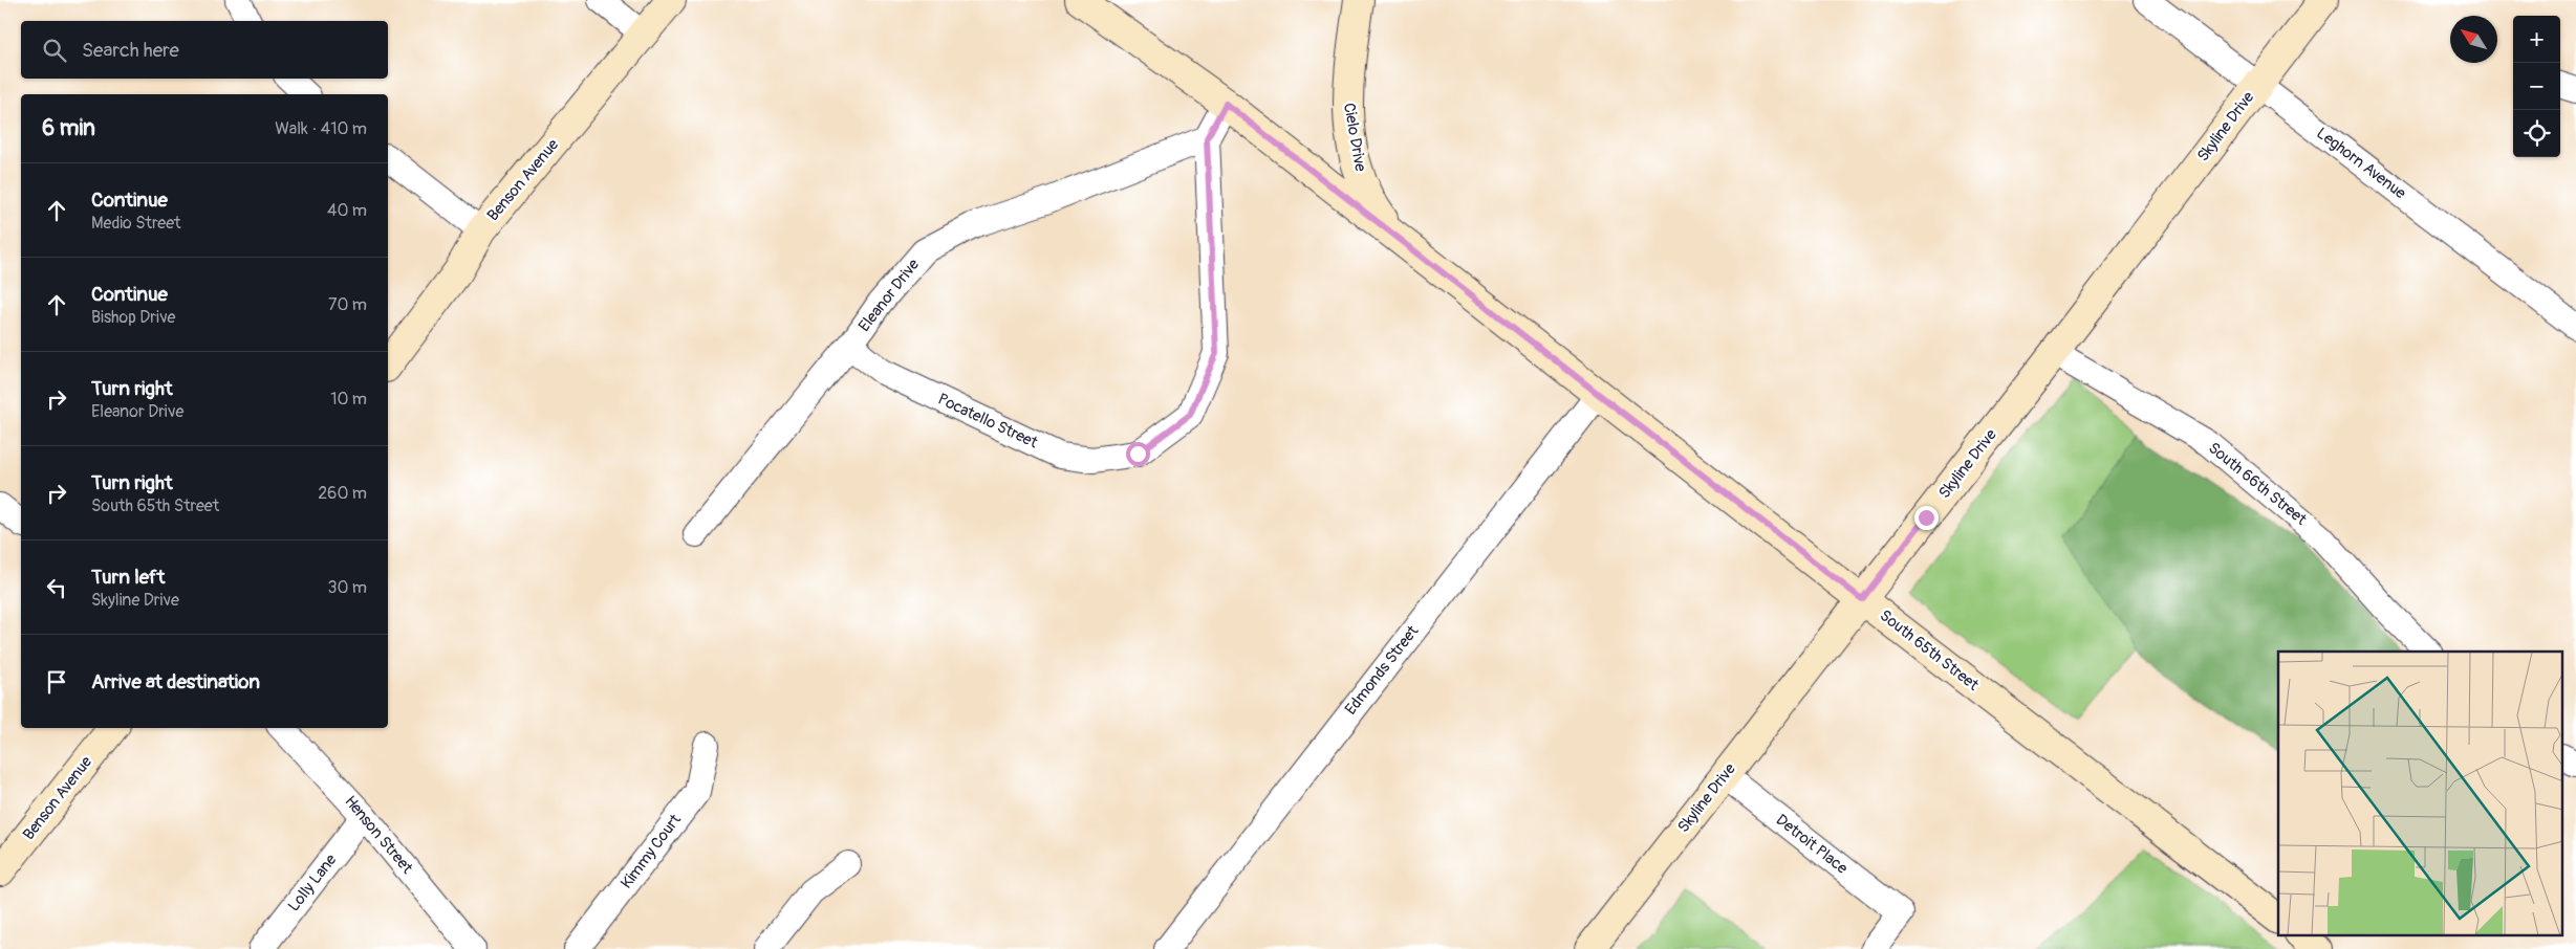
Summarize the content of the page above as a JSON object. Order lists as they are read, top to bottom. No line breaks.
{"streets":{"street":["Skyline Drive","Cielo Drive","Leghorn Avenue","Benson Avenue","Eleanor Drive","Pocatello Street","South 66th Street","South 65th Street","Edmonds Street","Henson Street","Detroit Place","Kimmy Court","Lolly Lane"]},"crossings":[["Skyline Drive","Leghorn Avenue"],["Skyline Drive","South 66th Street"],["Skyline Drive","South 65th Street"],["Skyline Drive","Detroit Place"],["Cielo Drive","South 65th Street"],["Eleanor Drive","Pocatello Street"],["South 65th Street","Edmonds Street"],["Henson Street","Lolly Lane"]],"north":"top left","page":{"map_buttons":["+","−"],"search":"Search here","heading":["6 min","Walk · 410 m"],"list":[["Continue","Medio Street","40 m"],["Continue","Bishop Drive","70 m"],["Turn right","Eleanor Drive","10 m"],["Turn right","South 65th Street","260 m"],["Turn left","Skyline Drive","30 m"],"Arrive at destination"]}}
